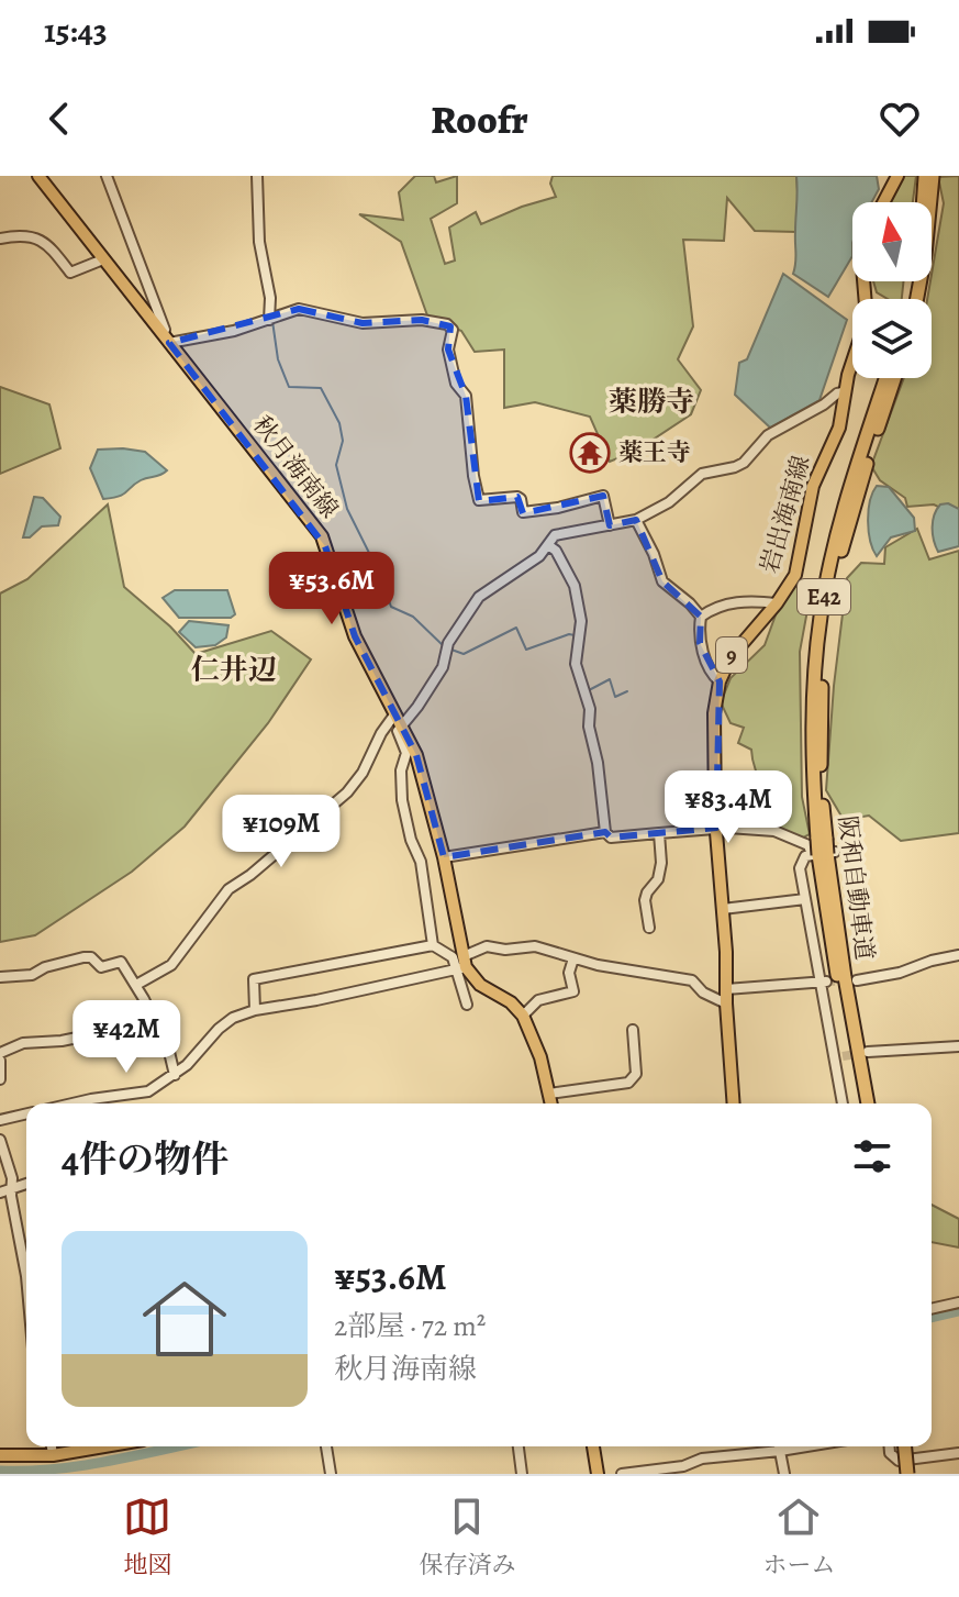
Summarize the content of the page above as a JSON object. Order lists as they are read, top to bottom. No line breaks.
{"streets":{"highway":["E42","阪和自動車道"],"main road":["秋月海南線","岩出海南線","9"]},"districts":["薬勝寺","仁井辺"],"places":{"temple":["薬王寺"]},"north":"top","page":{"status":"15:43","header":"Roofr","price":["¥53.6M","¥83.4M","¥109M","¥42M"],"heading":"4件の物件","list":[{"name":"¥53.6M","note":"2部屋 · 72 m² · 秋月海南線"}],"tabs":["地図","保存済み","ホーム"]}}
